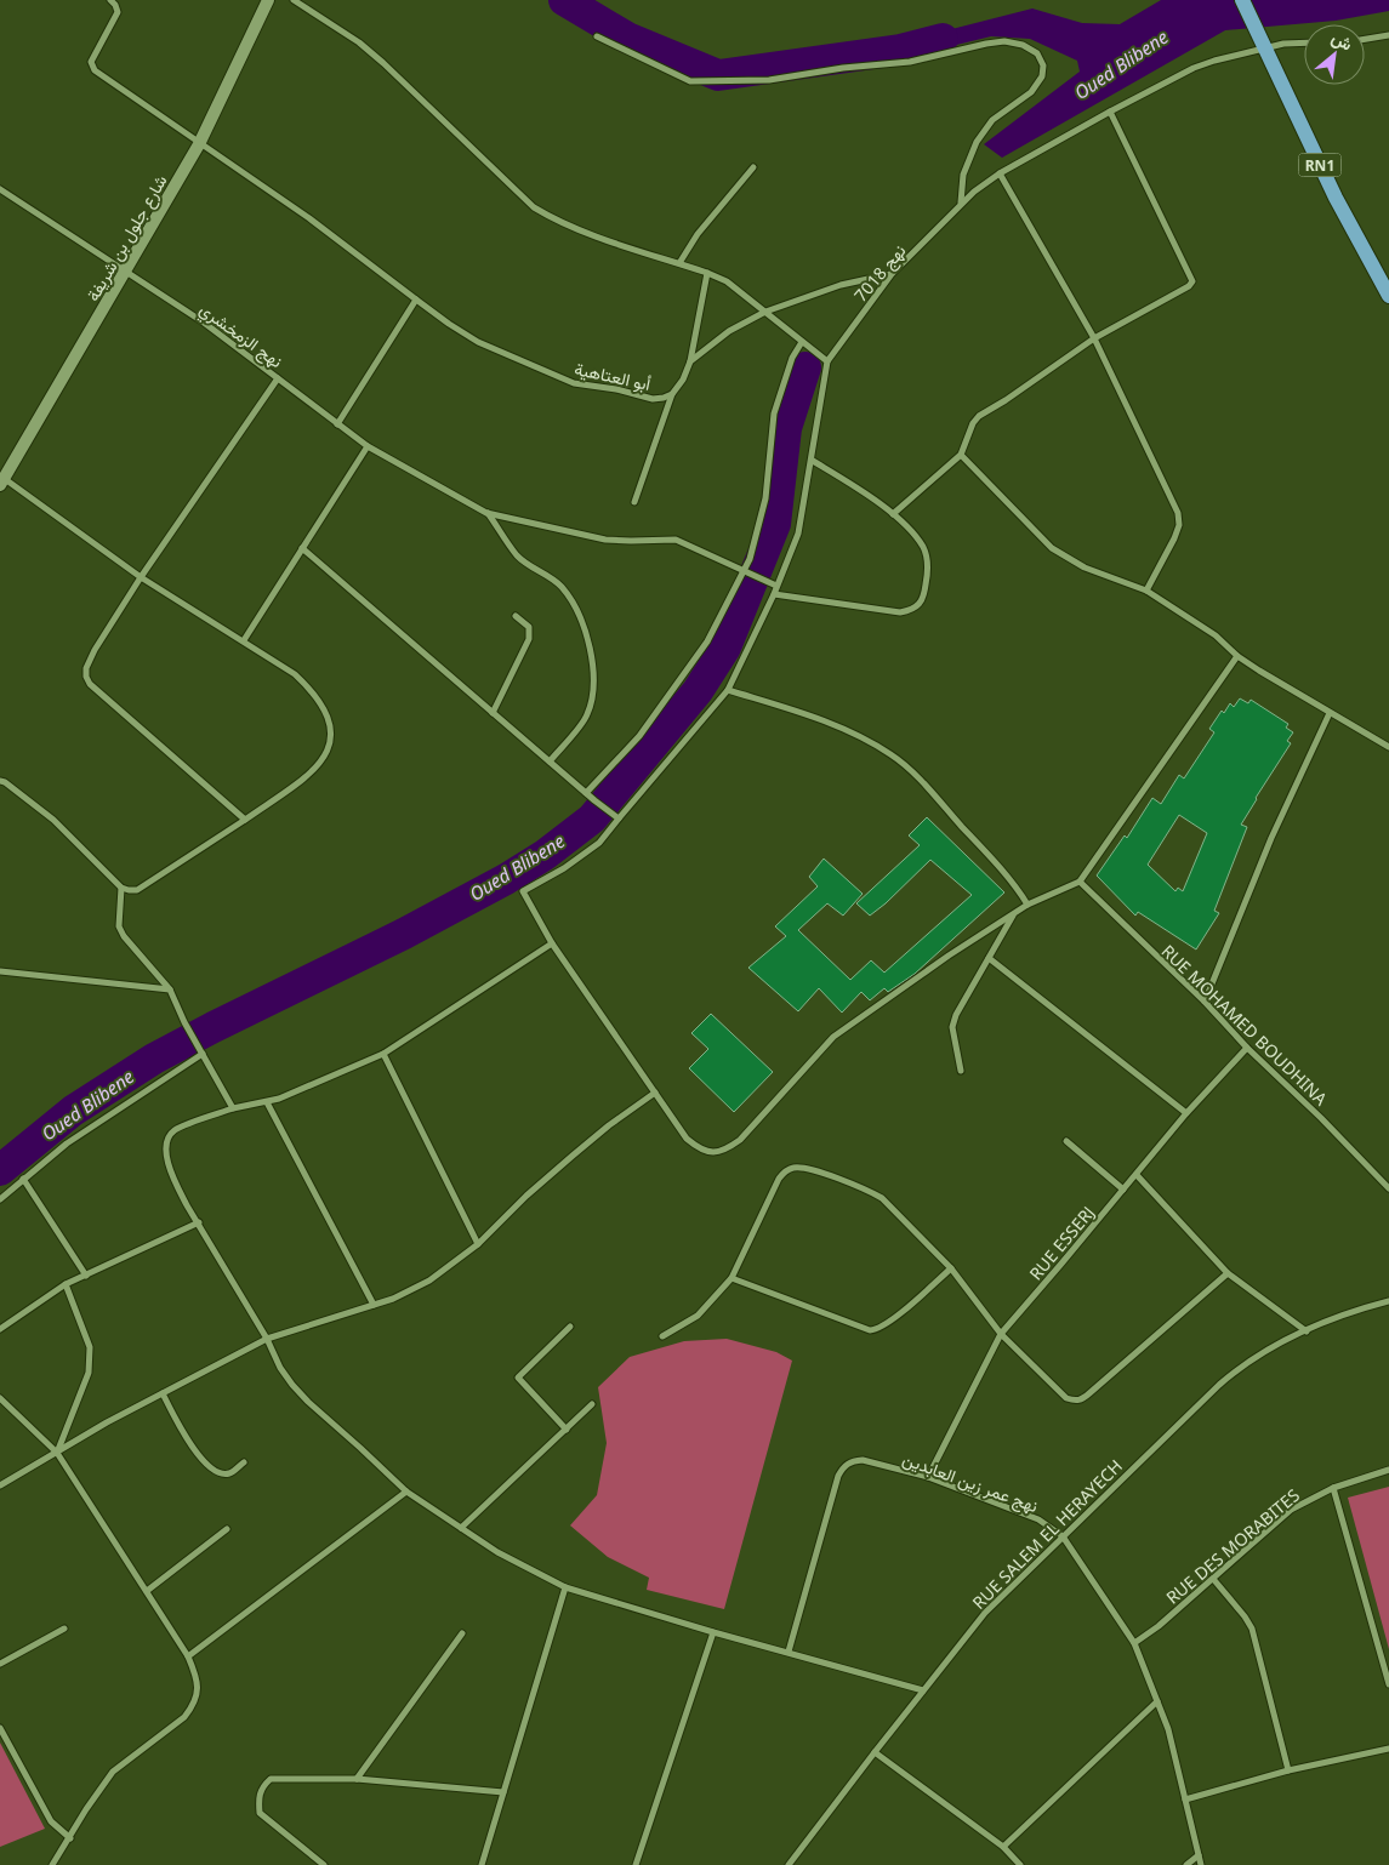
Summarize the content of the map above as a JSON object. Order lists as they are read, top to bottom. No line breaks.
{"streets":{"main road":["RN1","شارع جلول بن شريفة"],"street":["نهج 7018","نهج الزمخشري","أبو العتاهية","RUE MOHAMED BOUDHINA","RUE ESSERJ","نهج عمر زين العابدين","RUE SALEM EL HERAYECH","RUE DES MORABITES"]},"crossings":[["RN1","نهج 7018"],["شارع جلول بن شريفة","نهج الزمخشري"],["شارع جلول بن شريفة","أبو العتاهية"],["نهج 7018","أبو العتاهية"],["RUE MOHAMED BOUDHINA","RUE ESSERJ"],["RUE ESSERJ","نهج عمر زين العابدين"],["نهج عمر زين العابدين","RUE SALEM EL HERAYECH"],["نهج عمر زين العابدين","RUE DES MORABITES"]],"water":["Oued Blibene"],"north":"top right"}
